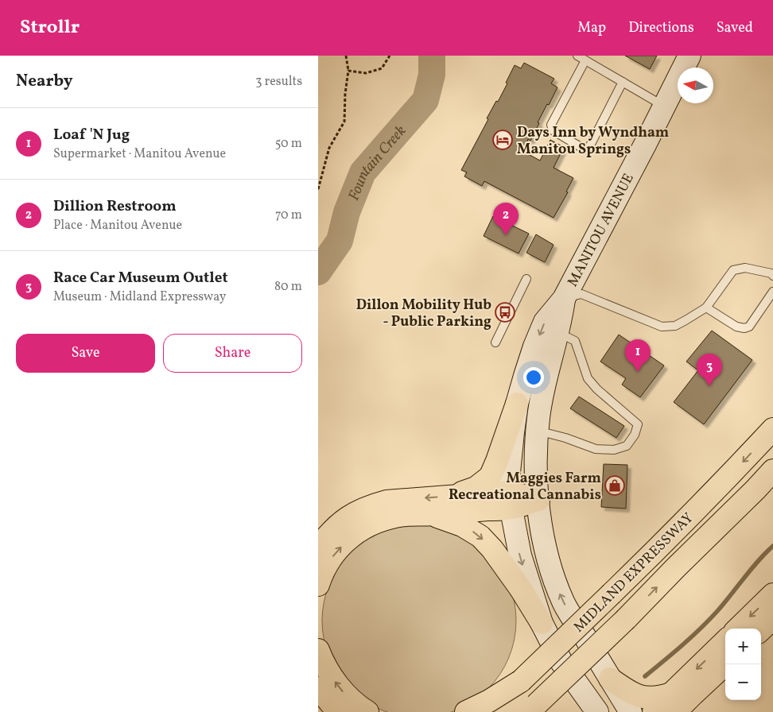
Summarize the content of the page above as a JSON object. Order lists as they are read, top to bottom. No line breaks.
{"streets":{"highway":["MIDLAND EXPRESSWAY"],"main road":["MANITOU AVENUE"]},"water":["Fountain Creek"],"places":{"hotel":["Days Inn by Wyndham Manitou Springs"],"bus stop":["Dillon Mobility Hub - Public Parking"],"shop":["Maggies Farm Recreational Cannabis"]},"north":"left","page":{"header":"Strollr","nav":["Map","Directions","Saved"],"heading":["Nearby","3 results"],"list":[{"mark":"1","name":"Loaf 'N Jug","note":"Supermarket · Manitou Avenue","value":"50 m"},{"mark":"2","name":"Dillion Restroom","note":"Place · Manitou Avenue","value":"70 m"},{"mark":"3","name":"Race Car Museum Outlet","note":"Museum · Midland Expressway","value":"80 m"}],"pins":["2","1","3"],"buttons":["Save","Share"],"map_buttons":["+","−"]}}
